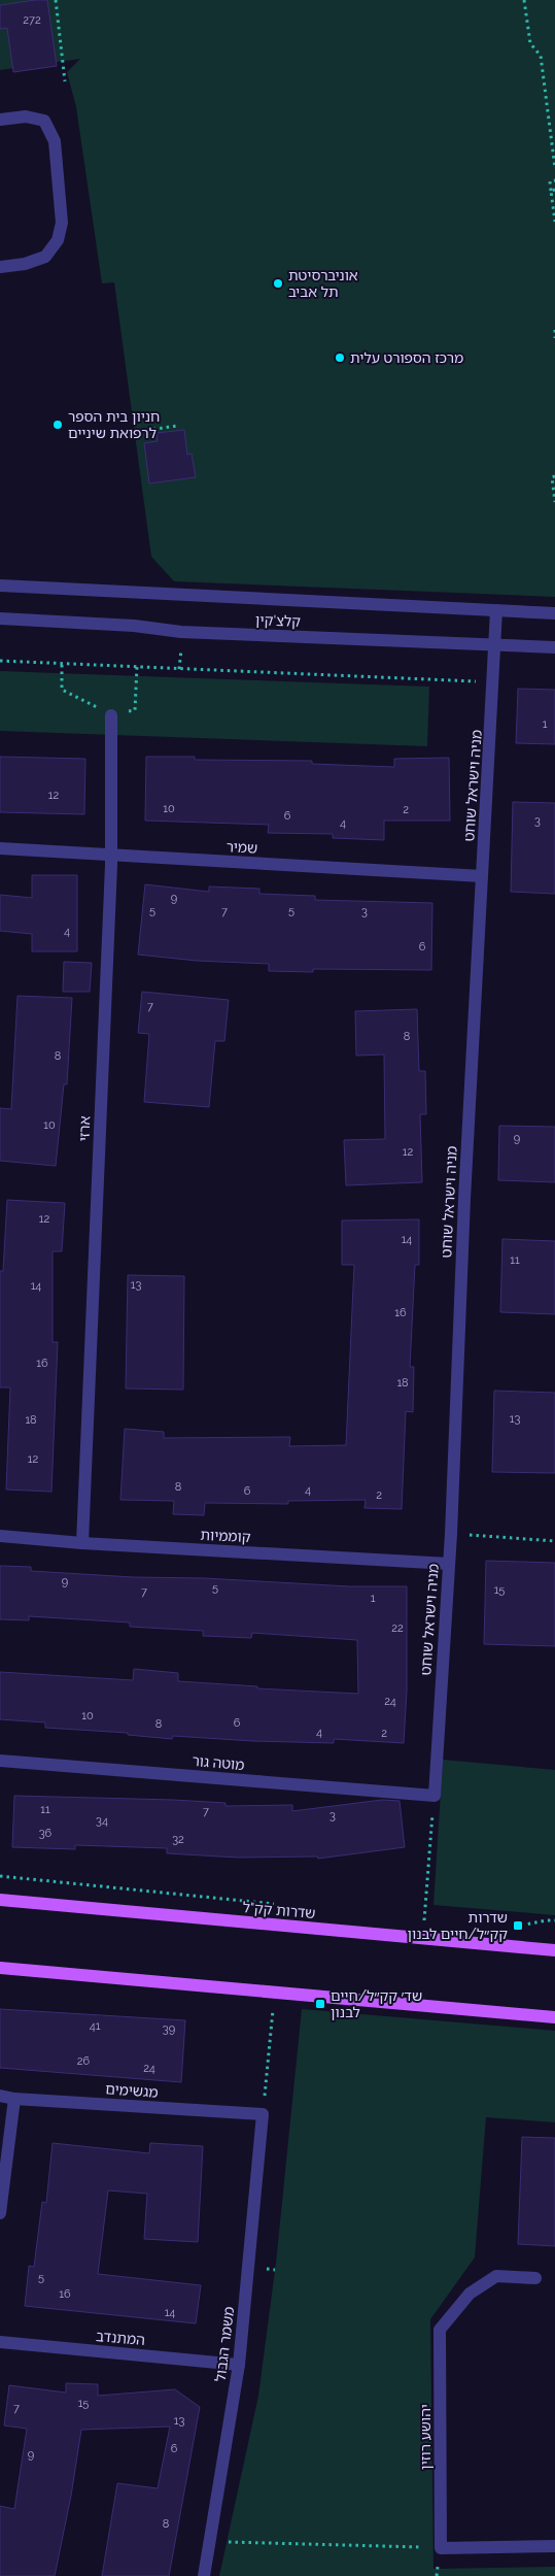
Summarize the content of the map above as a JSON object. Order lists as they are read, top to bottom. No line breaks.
{"streets":{"main road":["שדרות קק\"ל"],"street":["קלצ'קין","מניה וישראל שוחט","שמיר","ארזי","קוממיות","מוטה גור","מגשימים","המתנדב","משמר הגבול","יהושע רוזין"]},"crossings":[["קלצ'קין","מניה וישראל שוחט"],["מניה וישראל שוחט","שמיר"],["מניה וישראל שוחט","קוממיות"],["מניה וישראל שוחט","מוטה גור"],["שמיר","ארזי"],["ארזי","קוממיות"],["מגשימים","משמר הגבול"],["המתנדב","משמר הגבול"]],"places":{"other":["אוניברסיטת תל אביב","מרכז הספורט עלית","חניון בית הספר לרפואת שיניים"],"transit":["שדרות קק״ל/חיים לבנון","שד׳ קק״ל/חיים לבנון"]},"house_numbers":["272","1","12","10","2","6","3","4","9","5","5","7","3","4","6","7","8","8","10","9","12","12","14","11","13","14","16","16","18","13","18","12","8","4","6","2","9","5","15","7","1","22","24","10","6","8","4","2","11","7","3","34","36","32","41","39","26","24","5","16","14","15","7","13","6","9","8"]}
